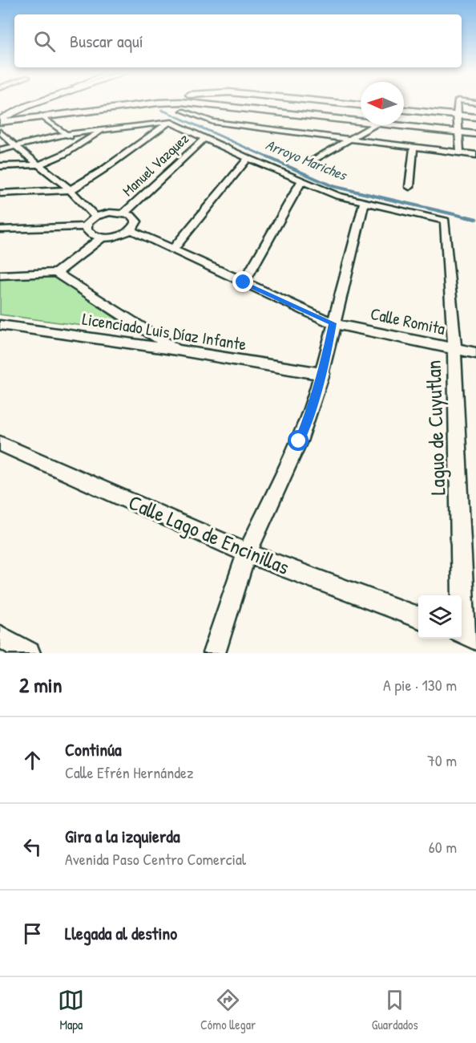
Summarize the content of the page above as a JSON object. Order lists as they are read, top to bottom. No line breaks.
{"streets":{"street":["Manuel Vazquez","Calle Romita","Licenciado Luis Díaz Infante","Laguo de Cuyutlan","Calle Lago de Encinillas"]},"crossings":[["Calle Romita","Laguo de Cuyutlan"]],"water":["Arroyo Mariches"],"north":"left","page":{"search":"Buscar aquí","heading":["2 min","A pie · 130 m"],"list":[["Continúa","Calle Efrén Hernández","70 m"],["Gira a la izquierda","Avenida Paso Centro Comercial","60 m"],"Llegada al destino"],"nav":["Mapa","Cómo llegar","Guardados"]}}
